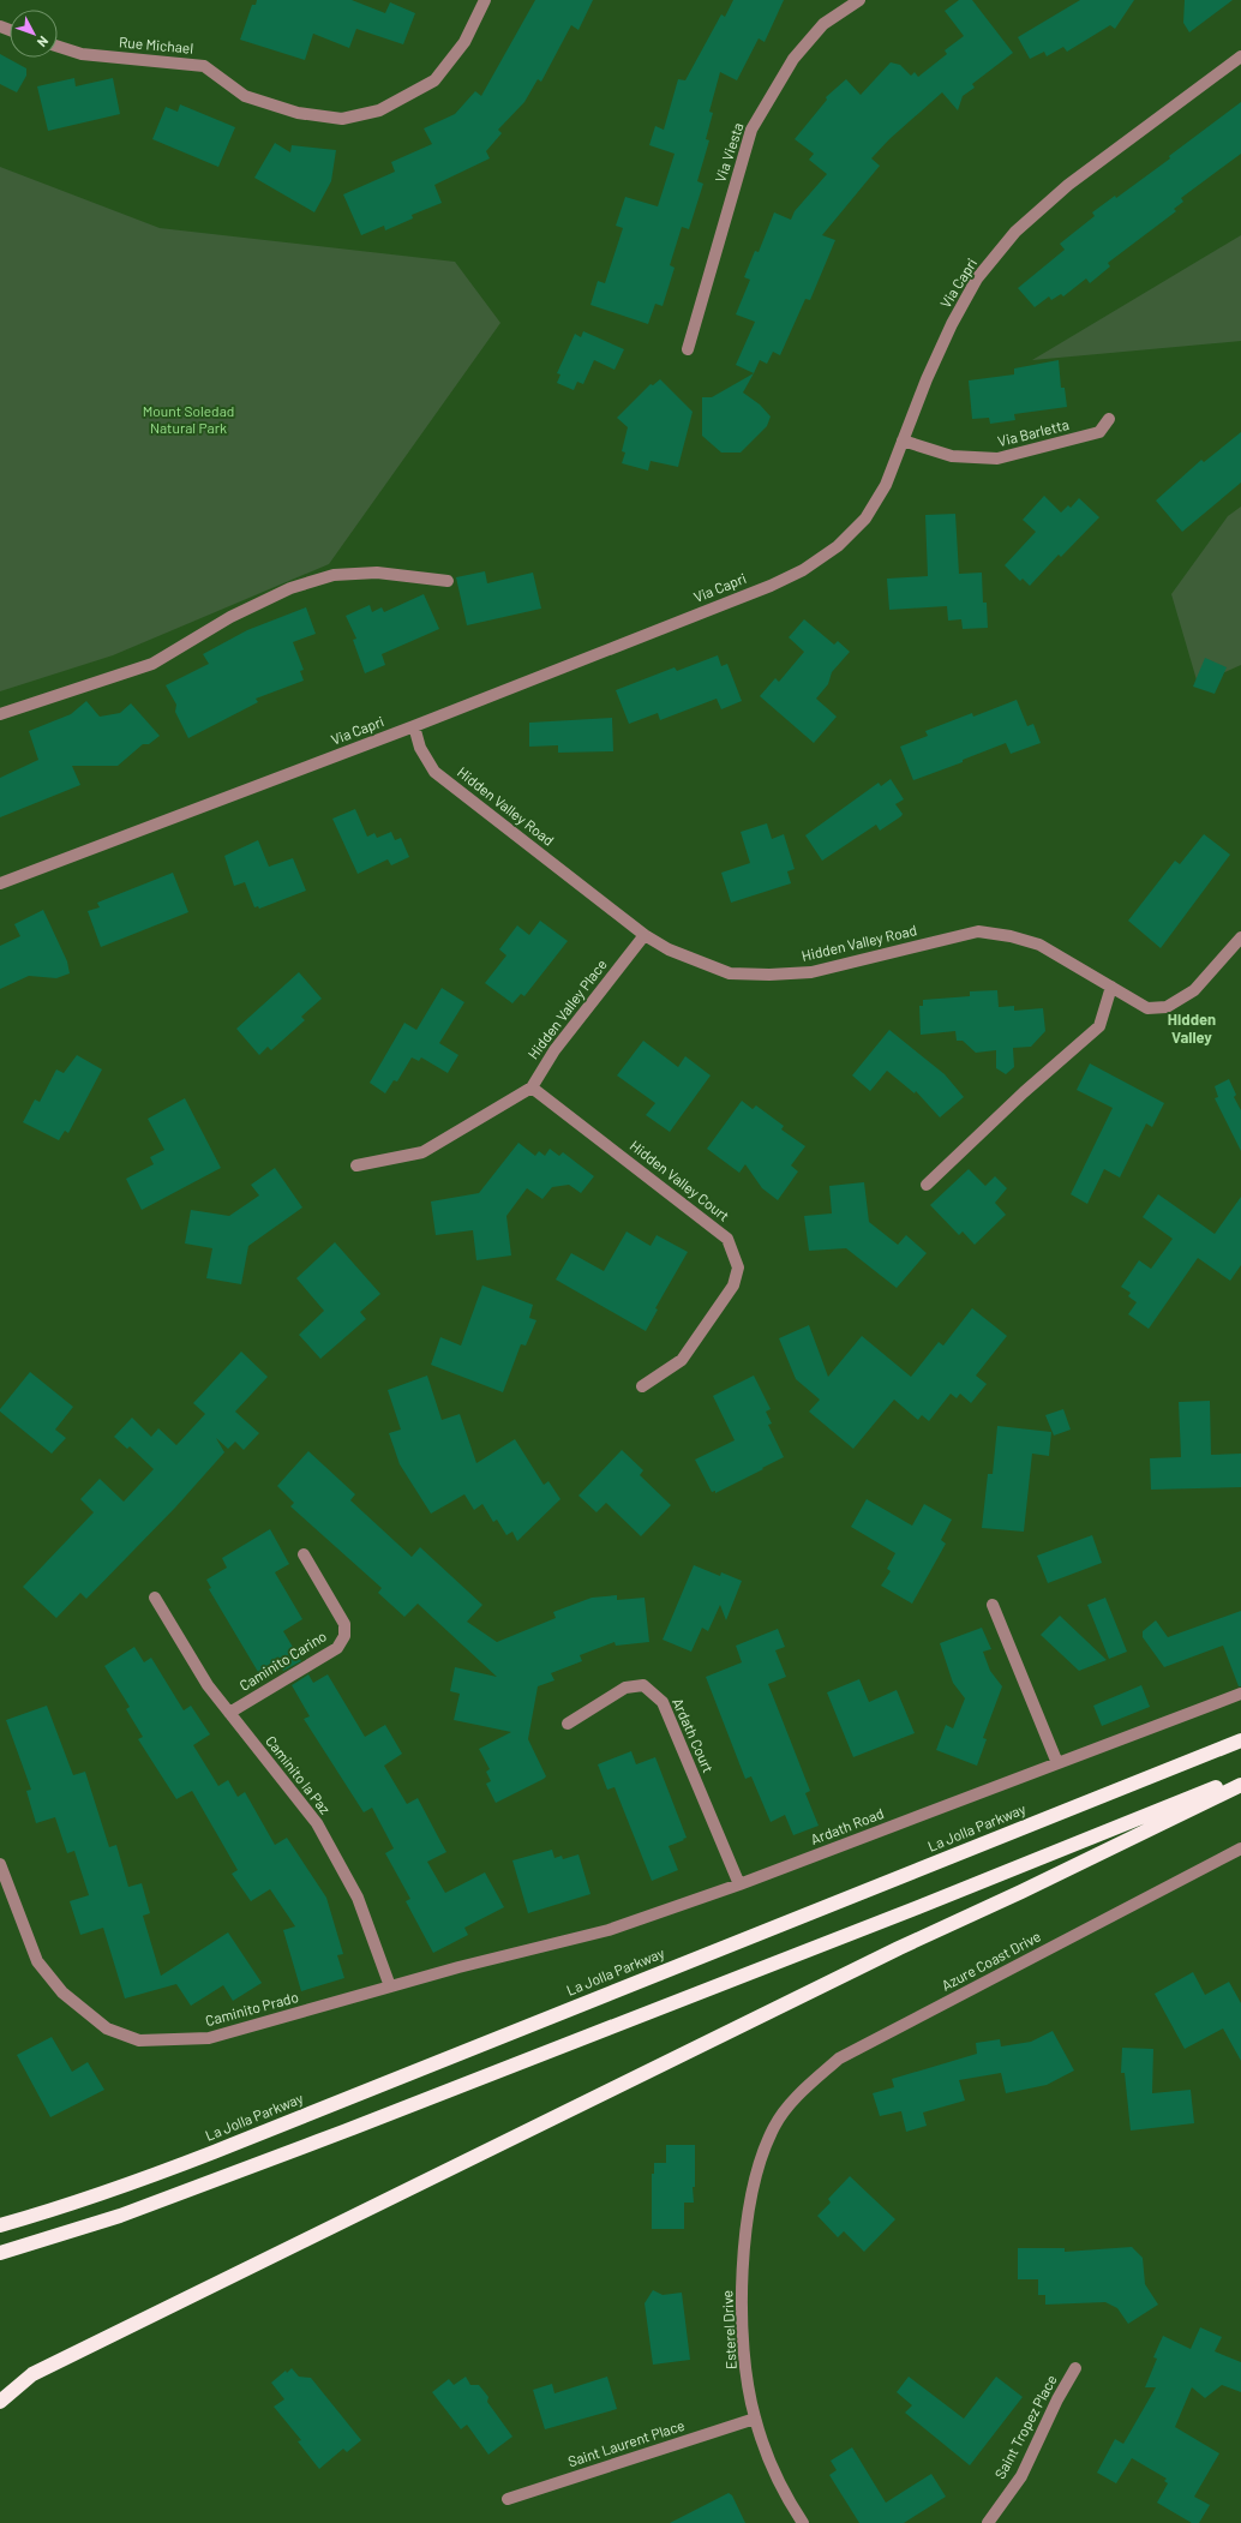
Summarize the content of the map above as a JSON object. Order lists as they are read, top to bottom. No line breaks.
{"streets":{"highway":["La Jolla Parkway"],"street":["Rue Michael","Via Viesta","Via Capri","Via Barletta","Hidden Valley Road","Hidden Valley Place","Hidden Valley Court","Caminito Carino","Ardath Court","Caminito la Paz","Ardath Road","Azure Coast Drive","Caminito Prado","Esterel Drive","Saint Tropez Place","Saint Laurent Place"]},"crossings":[["Via Capri","Via Barletta"],["Via Capri","Hidden Valley Road"],["Hidden Valley Road","Hidden Valley Place"],["Hidden Valley Place","Hidden Valley Court"],["Caminito Carino","Caminito la Paz"],["Ardath Court","Ardath Road"],["Caminito la Paz","Caminito Prado"],["Ardath Road","Caminito Prado"],["Azure Coast Drive","Esterel Drive"],["Esterel Drive","Saint Laurent Place"]],"districts":["Hidden Valley"],"parks":["Mount Soledad Natural Park"],"north":"bottom right"}
